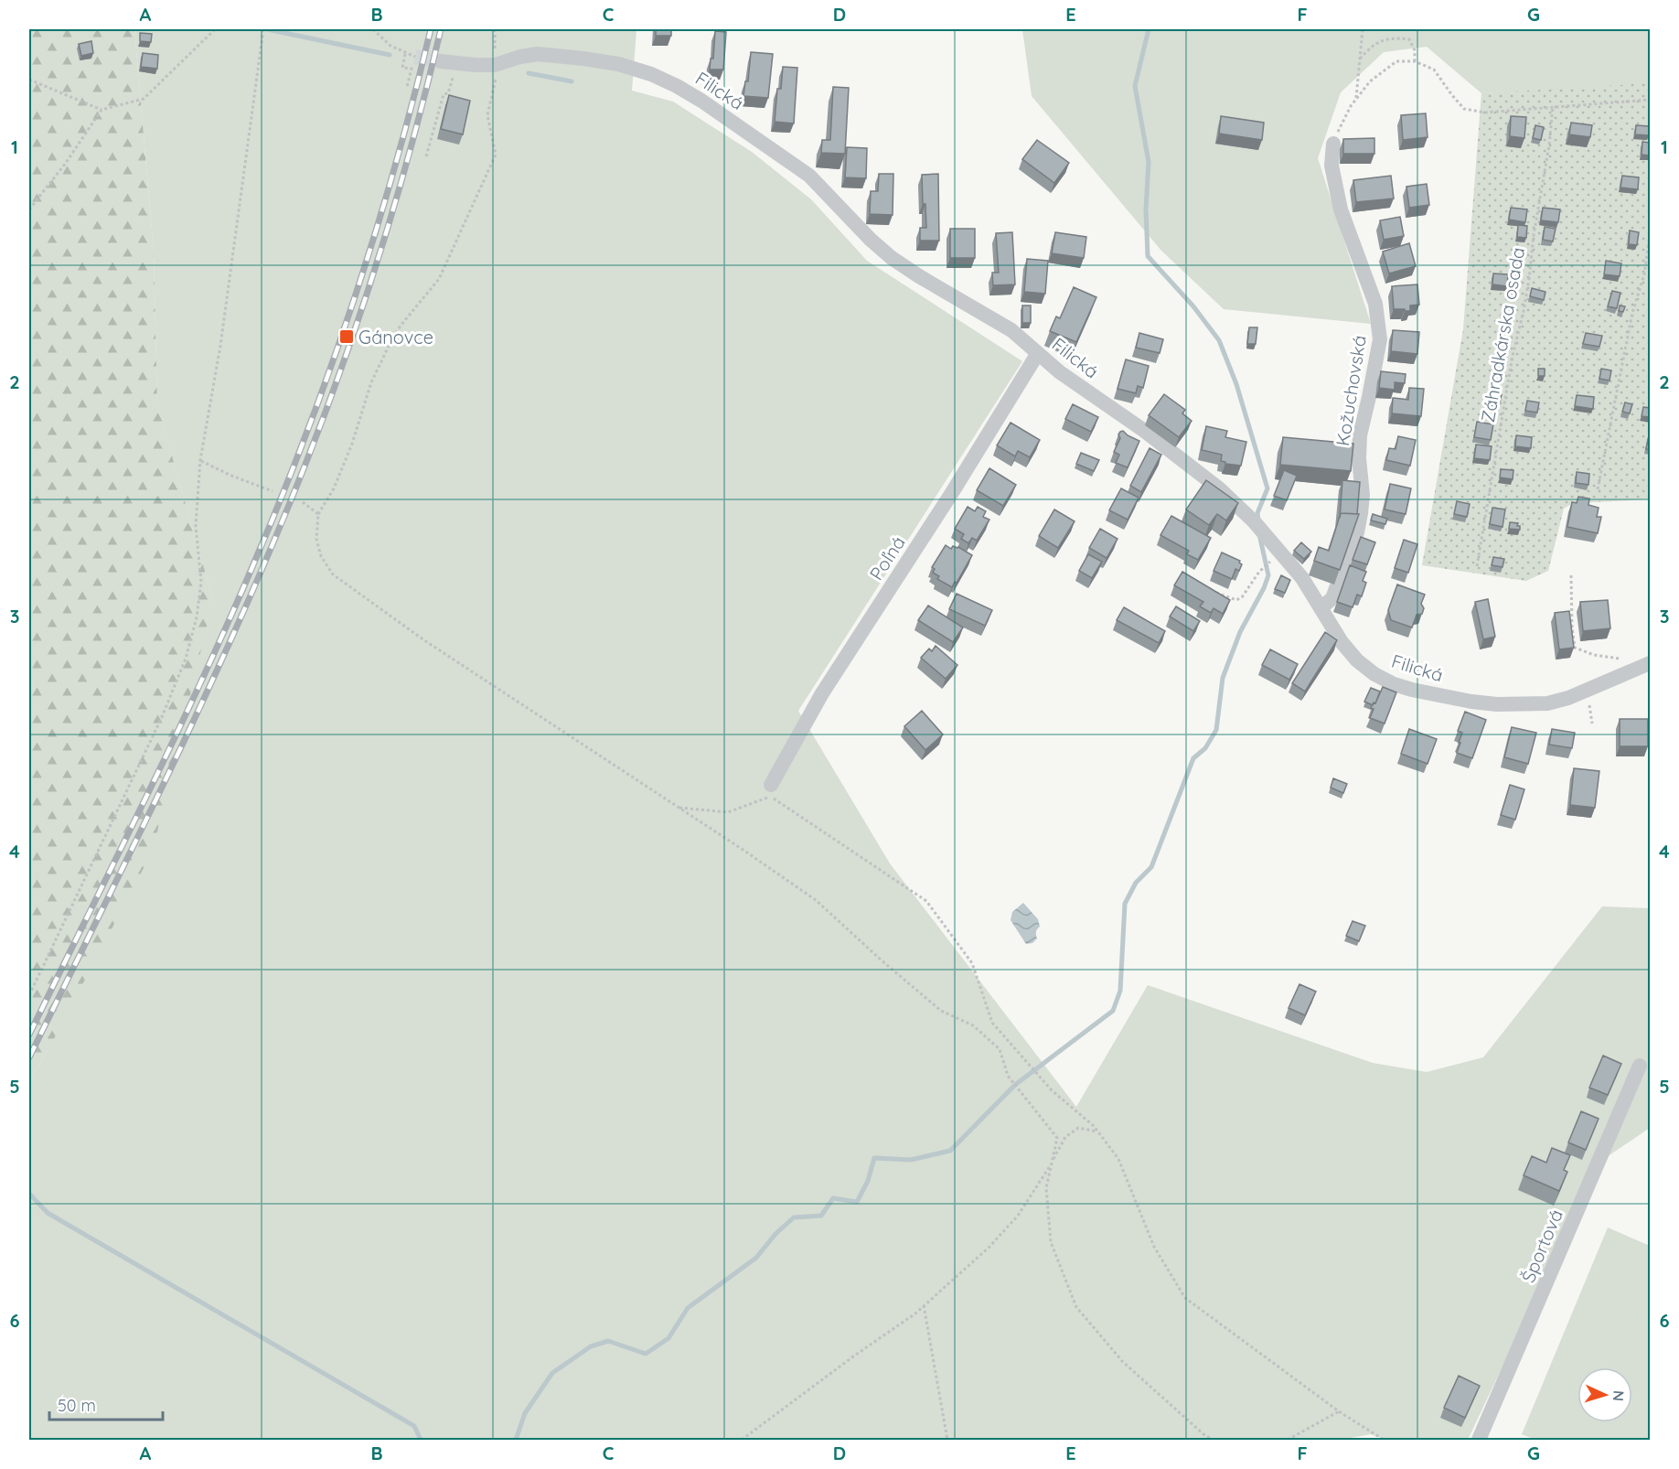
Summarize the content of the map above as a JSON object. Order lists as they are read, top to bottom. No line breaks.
{"streets":{"street":["Filická","Kožuchovská","Poľná","Športová"],"path":["Záhradkárska osada"]},"crossings":[["Filická","Kožuchovská"],["Filická","Poľná"]],"places":{"transit":["Gánovce"]},"scale_bar":"50 m","north":"right","grid":{"columns":["A","B","C","D","E","F","G"],"rows":["1","2","3","4","5","6"]}}
